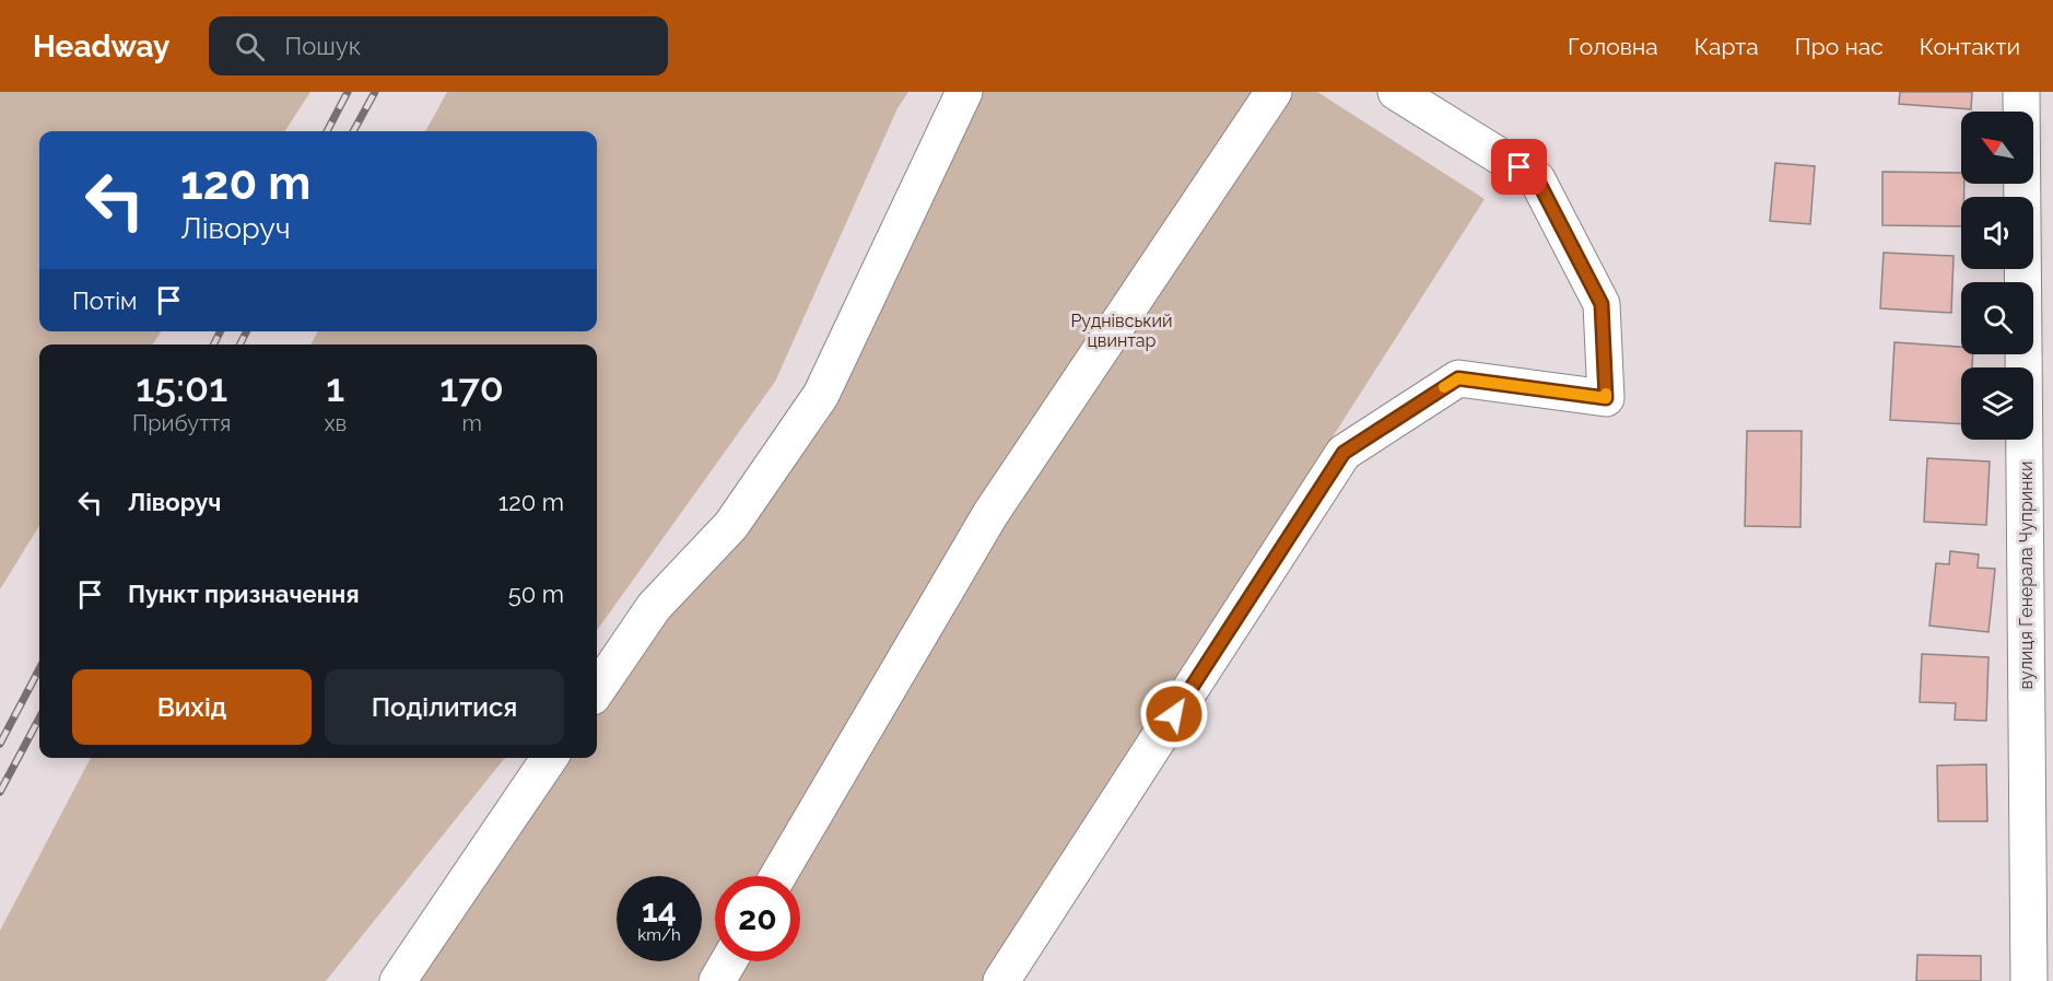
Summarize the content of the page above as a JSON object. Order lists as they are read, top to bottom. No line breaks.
{"streets":{"street":["вулиця Генерала Чупринки"]},"parks":["Руднівський цвинтар"],"north":"top left","page":{"header":"Headway","search":"Пошук","nav":["Головна","Карта","Про нас","Контакти"],"turn":["120 m","Ліворуч"],"then":"Потім","eta":["15:01","Прибуття","1","хв","170","m"],"list":[{"name":"Ліворуч","value":"120 m"},{"name":"Пункт призначення","value":"50 m"}],"buttons":["Вихід","Поділитися"],"speed":"14 km/h","limit":"20"}}
